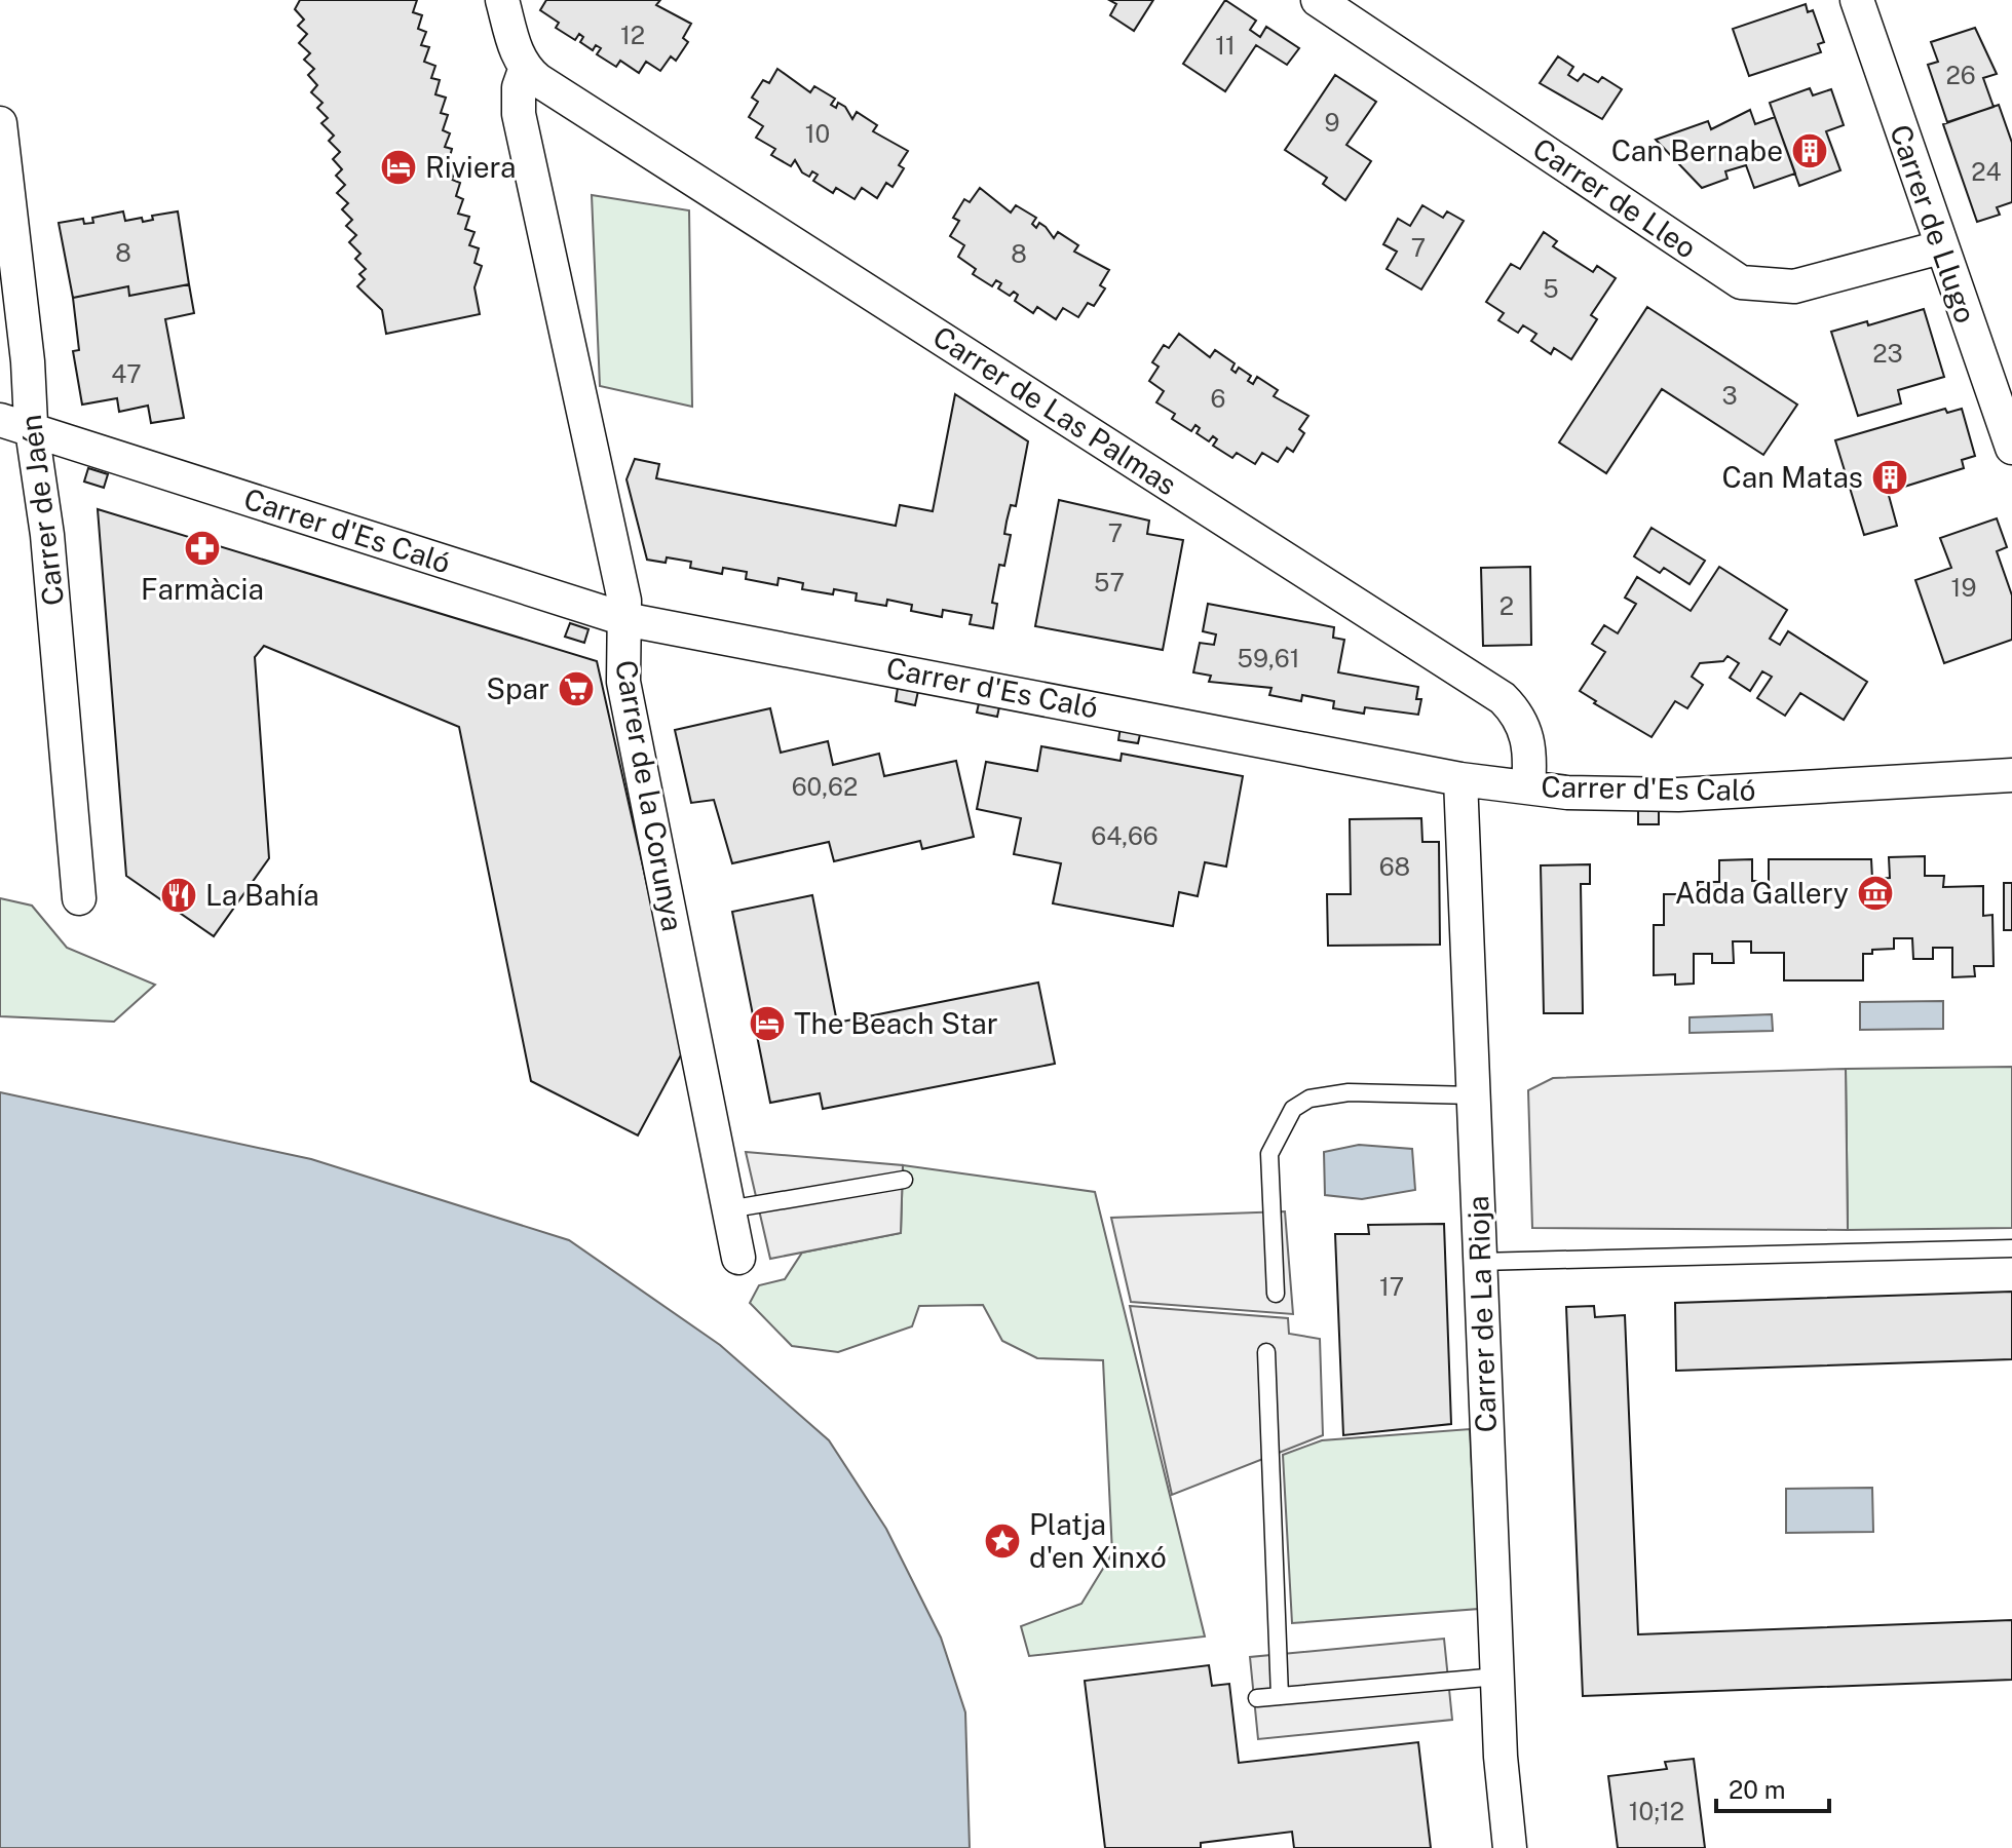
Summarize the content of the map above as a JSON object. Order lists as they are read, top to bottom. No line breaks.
{"streets":{"street":["Carrer de Lleo","Carrer de Llugo","Carrer de Las Palmas","Carrer de Jaén","Carrer d'Es Caló","Carrer de la Corunya","Carrer de La Rioja"]},"crossings":[["Carrer de Lleo","Carrer de Llugo"],["Carrer de Las Palmas","Carrer d'Es Caló"],["Carrer de Las Palmas","Carrer de la Corunya"],["Carrer de Jaén","Carrer d'Es Caló"],["Carrer d'Es Caló","Carrer de la Corunya"],["Carrer d'Es Caló","Carrer de La Rioja"]],"places":{"building":["Can Bernabe","Can Matas"],"hotel":["Riviera","The Beach Star"],"pharmacy":["Farmàcia"],"supermarket":["Spar"],"museum":["Adda Gallery"],"restaurant":["La Bahía"],"place":["Platja d'en Xinxó"]},"house_numbers":["12","11","26","9","10","24","7","8","8","5","23","47","3","6","7","57","19","2","59,61","60,62","64,66","68","17","10;12"],"scale_bar":"20 m"}
